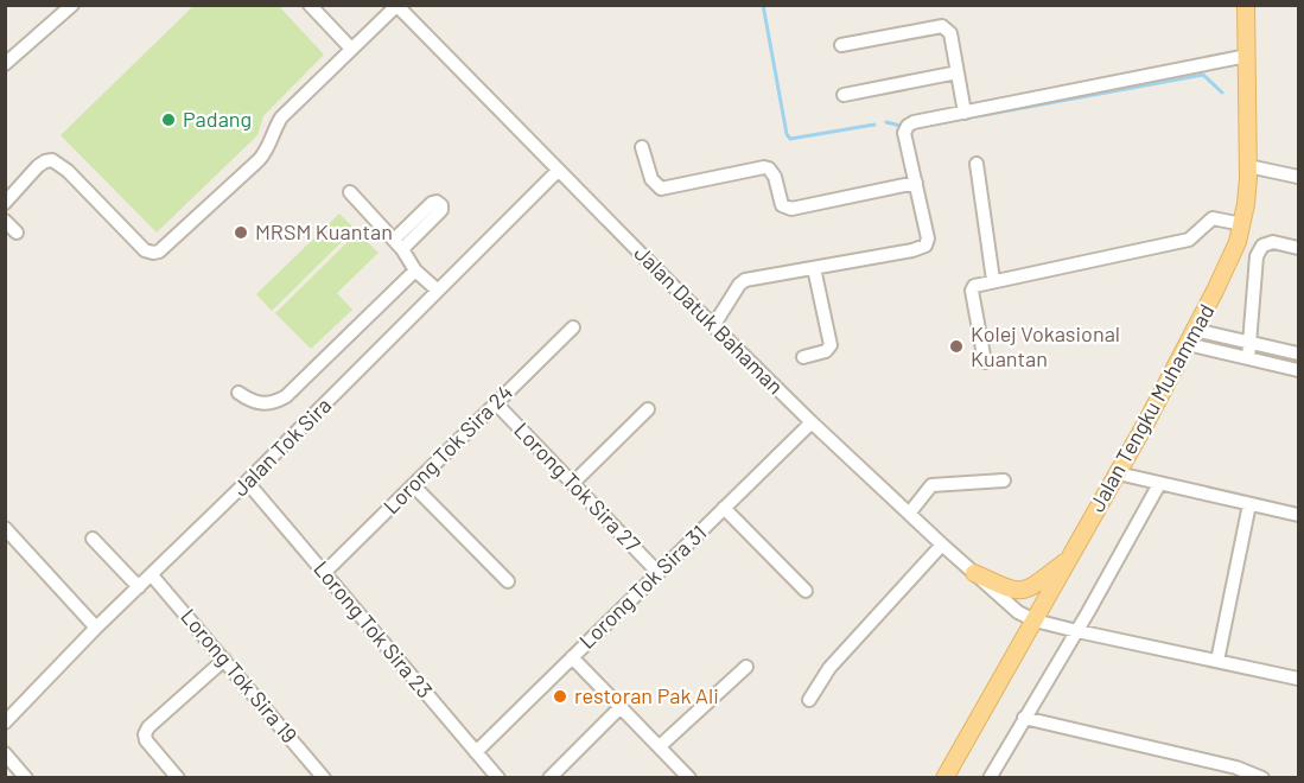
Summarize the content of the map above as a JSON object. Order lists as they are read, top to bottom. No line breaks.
{"streets":{"main road":["Jalan Tengku Muhammad"],"street":["Jalan Datuk Bahaman","Jalan Tok Sira","Lorong Tok Sira 24","Lorong Tok Sira 27","Lorong Tok Sira 31","Lorong Tok Sira 23","Lorong Tok Sira 19"]},"crossings":[["Jalan Datuk Bahaman","Jalan Tengku Muhammad"],["Jalan Datuk Bahaman","Jalan Tok Sira"],["Jalan Datuk Bahaman","Lorong Tok Sira 31"],["Jalan Tok Sira","Lorong Tok Sira 23"],["Jalan Tok Sira","Lorong Tok Sira 19"],["Lorong Tok Sira 24","Lorong Tok Sira 27"],["Lorong Tok Sira 24","Lorong Tok Sira 23"],["Lorong Tok Sira 27","Lorong Tok Sira 31"],["Lorong Tok Sira 31","Lorong Tok Sira 23"]],"places":["Padang","MRSM Kuantan","Kolej Vokasional Kuantan","restoran Pak Ali"]}
